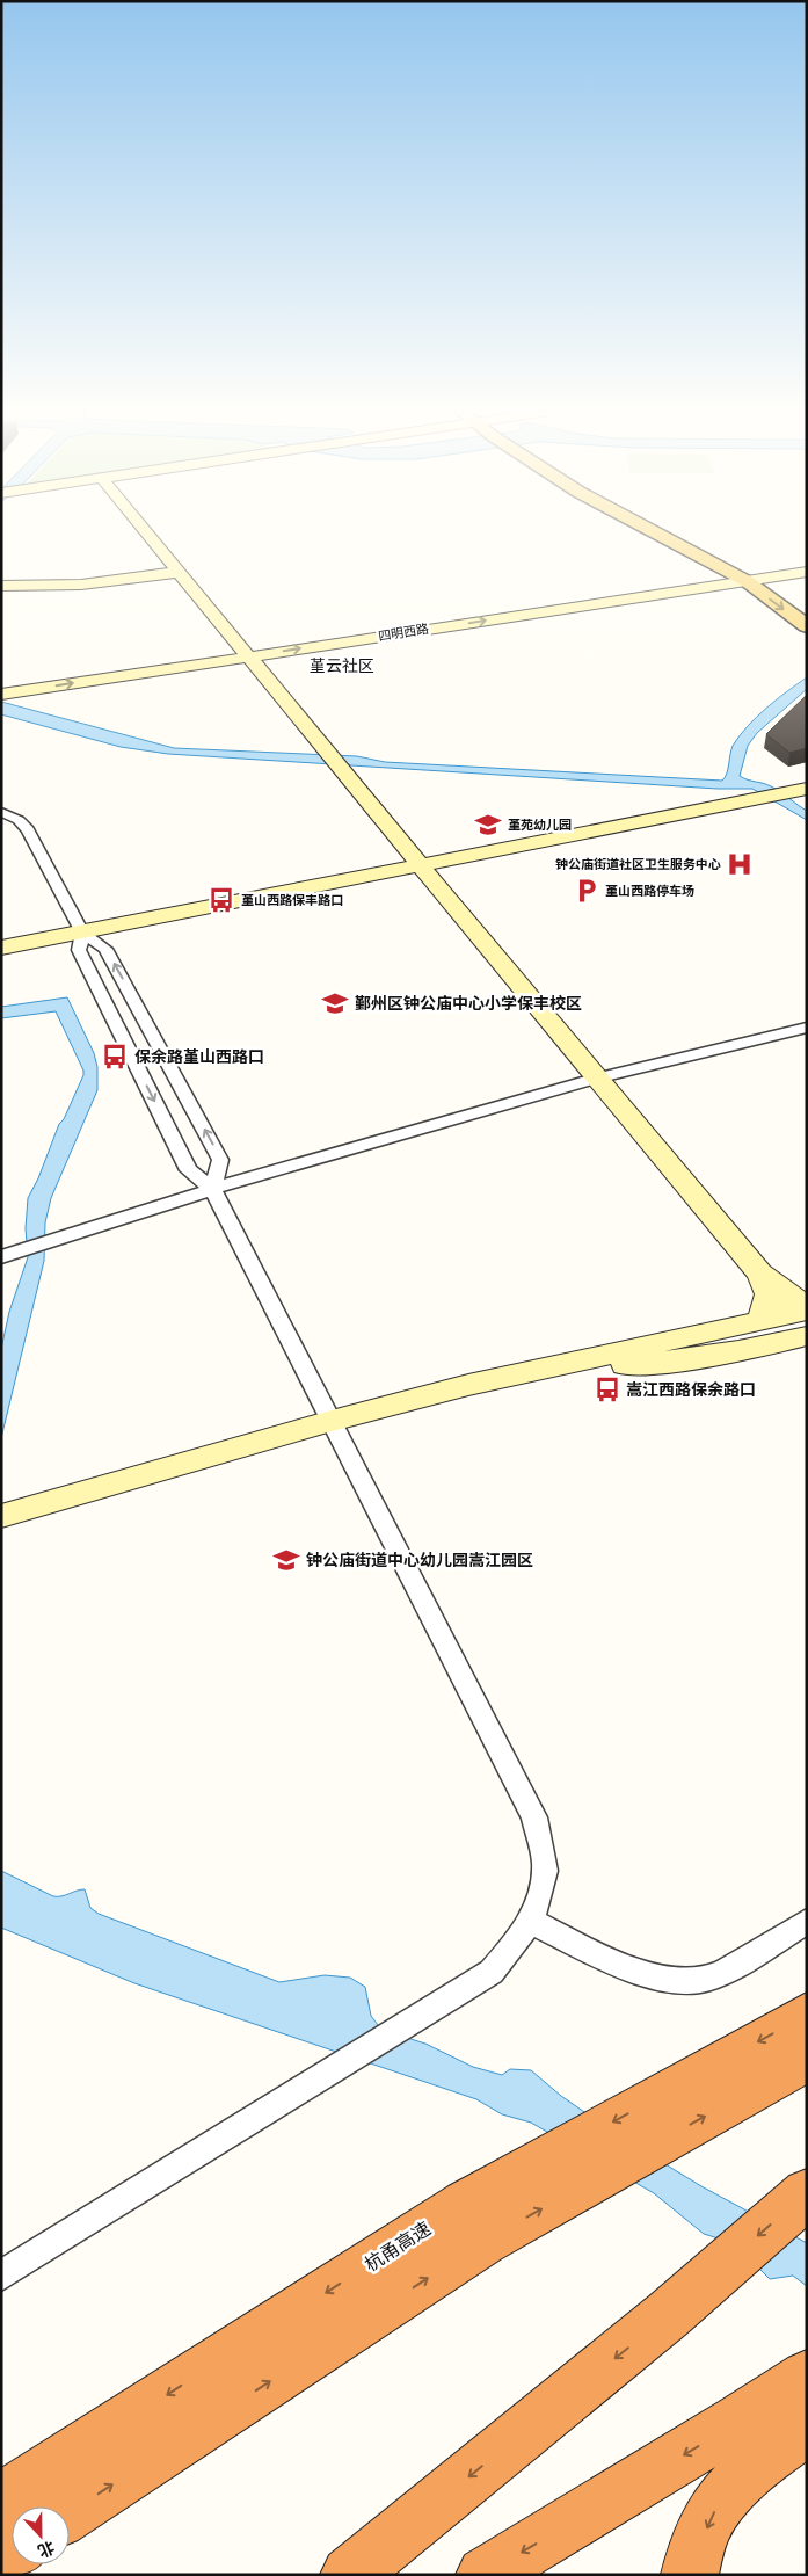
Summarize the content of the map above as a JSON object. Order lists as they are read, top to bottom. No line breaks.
{"streets":{"highway":["杭甬高速"],"street":["四明西路"]},"districts":["堇云社区"],"places":{"school or university":["堇苑幼儿园","鄞州区钟公庙中心小学保丰校区","钟公庙街道中心幼儿园嵩江园区"],"hospital":["钟公庙街道社区卫生服务中心"],"parking":["堇山西路停车场"],"bus stop":["堇山西路保丰路口","保余路堇山西路口","嵩江西路保余路口"]},"north":"bottom"}
